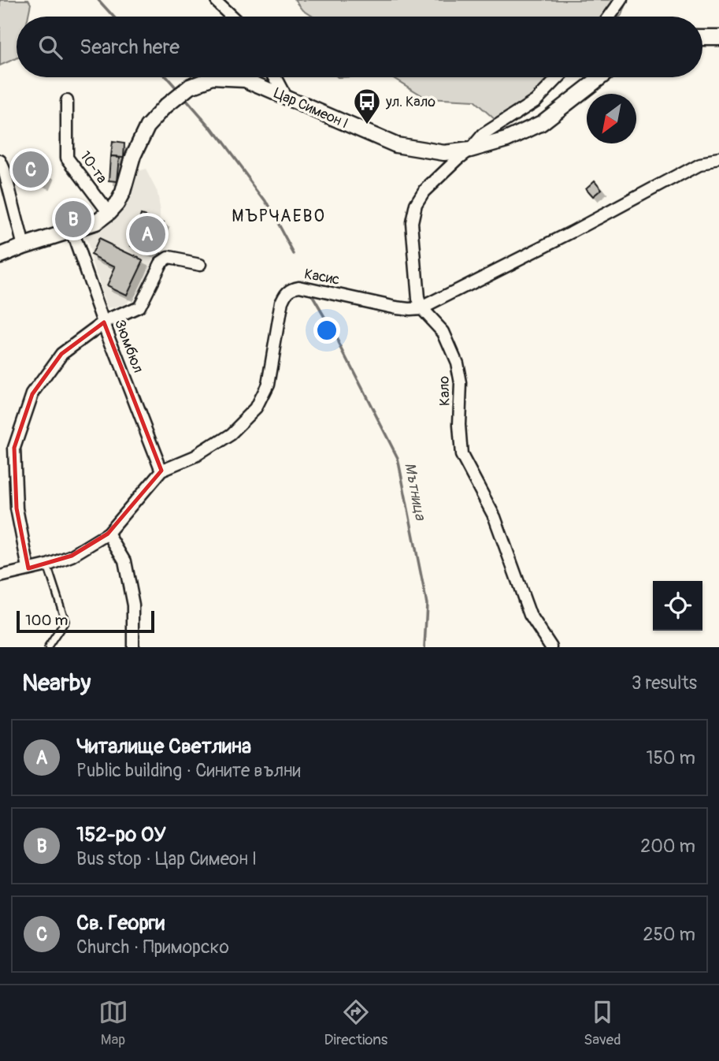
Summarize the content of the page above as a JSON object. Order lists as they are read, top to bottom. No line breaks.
{"streets":{"street":["Цар Симеон I","10-та","Касис","Зюмбюл","Кало"]},"crossings":[["Цар Симеон I","10-та"],["Цар Симеон I","Зюмбюл"],["Касис","Зюмбюл"],["Касис","Кало"]],"districts":["МЪРЧАЕВО"],"water":["Мътница"],"places":{"bus stop":["ул. Кало"]},"scale_bar":"100 m","north":"bottom left","page":{"search":"Search here","pins":["C","B","A"],"scale":"100 m","heading":["Nearby","3 results"],"list":[{"mark":"A","name":"Читалище Светлина","note":"Public building · Сините вълни","value":"150 m"},{"mark":"B","name":"152-ро ОУ","note":"Bus stop · Цар Симеон I","value":"200 m"},{"mark":"C","name":"Св. Георги","note":"Church · Приморско","value":"250 m"}],"nav":["Map","Directions","Saved"]}}
